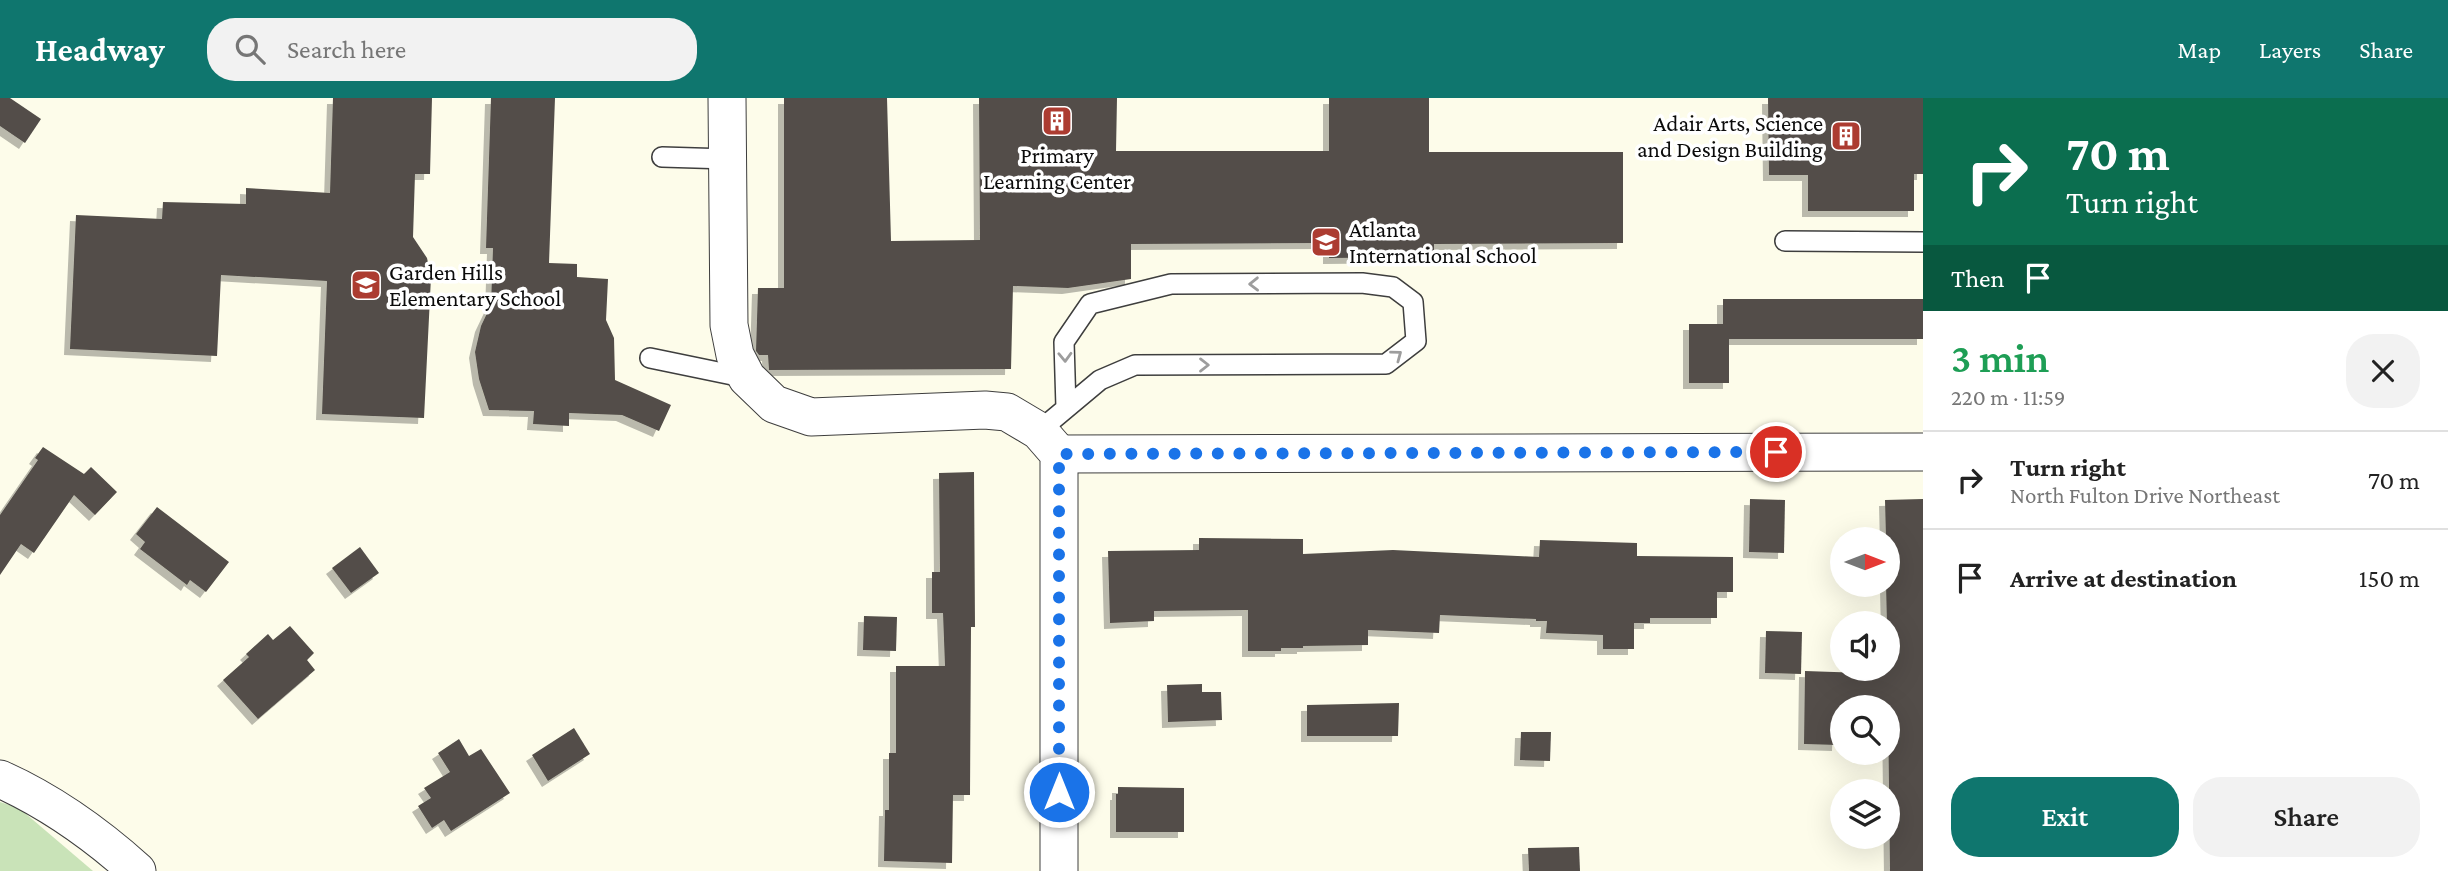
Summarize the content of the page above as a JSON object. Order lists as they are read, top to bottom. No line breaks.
{"places":{"building":["Primary Learning Center","Adair Arts, Science and Design Building"],"school or university":["Atlanta International School","Garden Hills Elementary School"]},"north":"right","page":{"header":"Headway","search":"Search here","nav":["Map","Layers","Share"],"turn":["70 m","Turn right"],"then":"Then","heading":["3 min","220 m · 11:59"],"list":[{"name":"Turn right","note":"North Fulton Drive Northeast","value":"70 m"},{"name":"Arrive at destination","value":"150 m"}],"buttons":["Exit","Share"]}}
